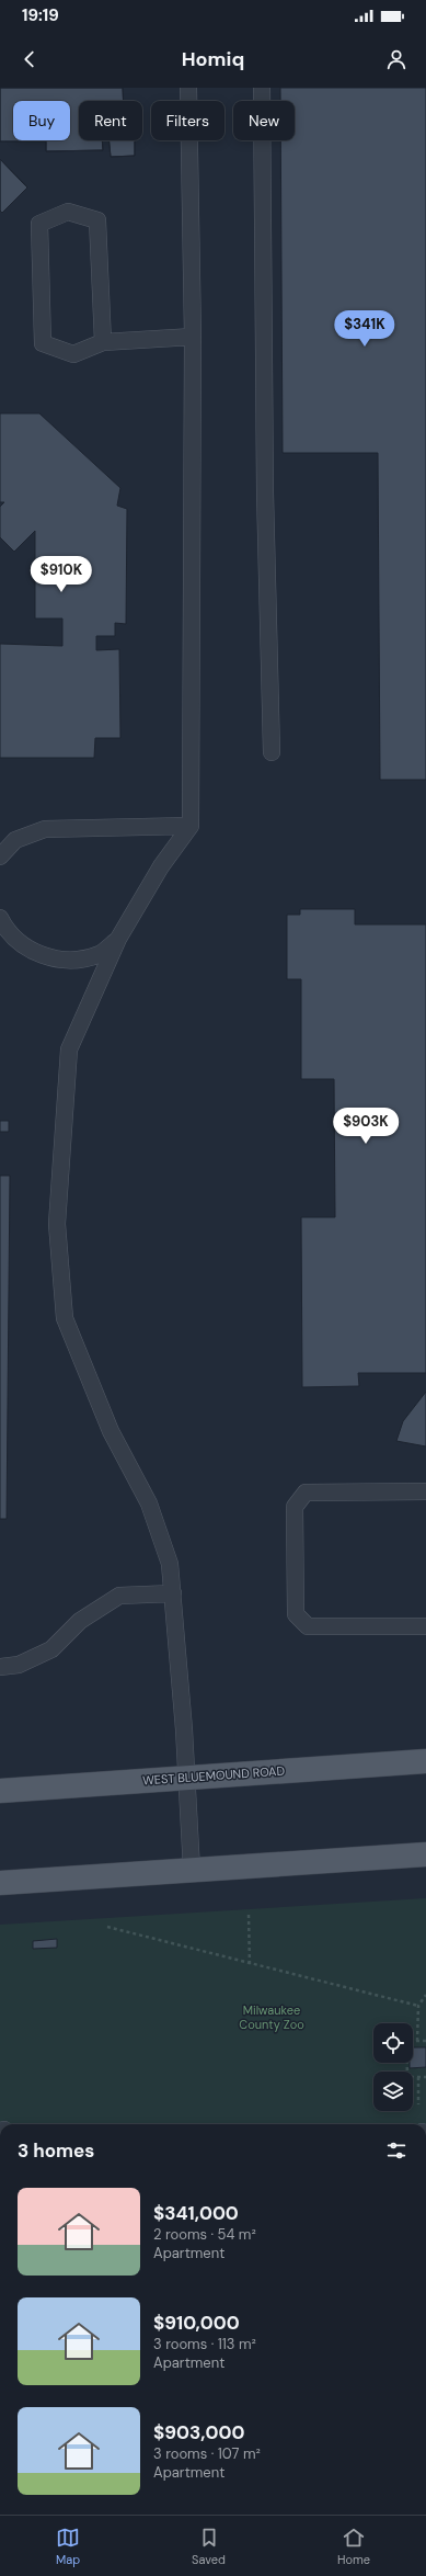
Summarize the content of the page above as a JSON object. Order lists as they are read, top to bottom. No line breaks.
{"streets":{"main road":["WEST BLUEMOUND ROAD"]},"parks":["Milwaukee County Zoo"],"page":{"status":"19:19","header":"Homiq","chip":["Buy","Rent","Filters","New"],"price":["$341K","$910K","$903K"],"heading":"3 homes","list":[{"name":"$341,000","note":"2 rooms · 54 m² · Apartment"},{"name":"$910,000","note":"3 rooms · 113 m² · Apartment"},{"name":"$903,000","note":"3 rooms · 107 m² · Apartment"}],"tabs":["Map","Saved","Home"]}}
